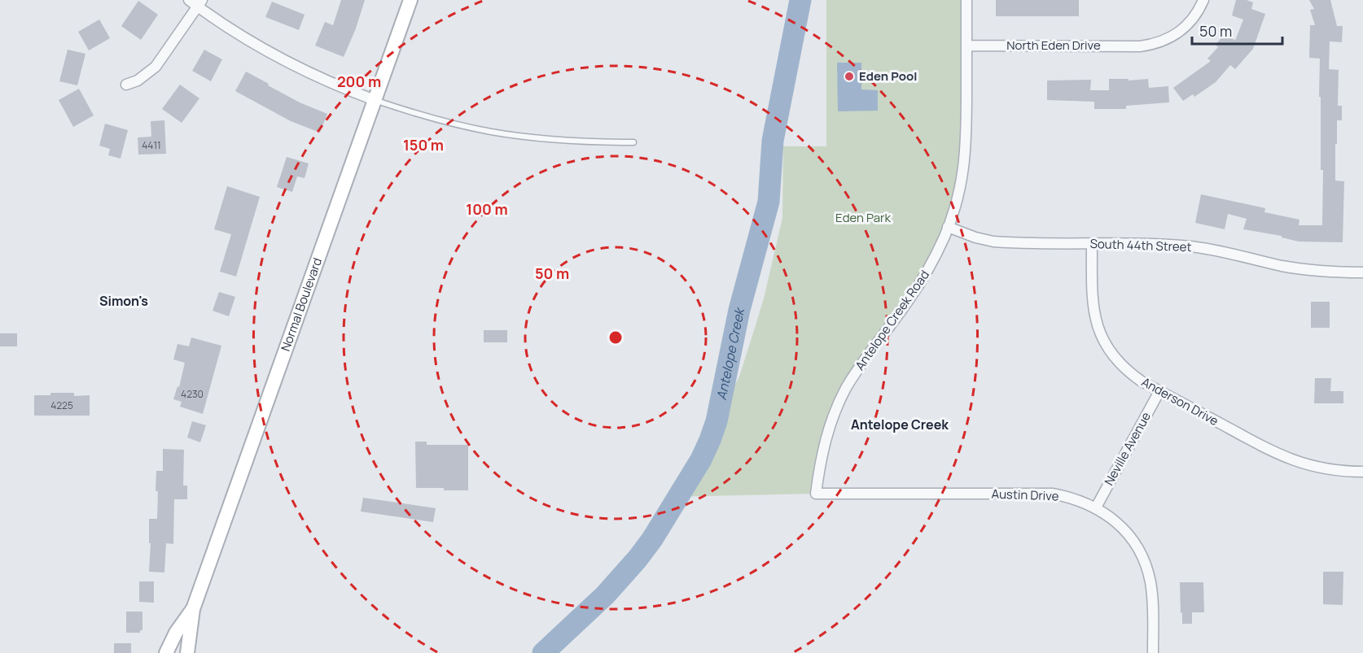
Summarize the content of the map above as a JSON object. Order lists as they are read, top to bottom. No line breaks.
{"streets":{"main road":["Normal Boulevard"],"street":["North Eden Drive","South 44th Street","Antelope Creek Road","Anderson Drive","Neville Avenue","Austin Drive"]},"crossings":[["North Eden Drive","Antelope Creek Road"],["South 44th Street","Antelope Creek Road"],["South 44th Street","Anderson Drive"],["Antelope Creek Road","Austin Drive"],["Anderson Drive","Neville Avenue"],["Neville Avenue","Austin Drive"]],"districts":["Simon's","Antelope Creek"],"water":["Antelope Creek"],"parks":["Eden Park"],"places":["Eden Pool"],"house_numbers":["4411","4230","4225"],"scale_bar":"50 m","rings":["200 m","150 m","100 m","50 m"]}
